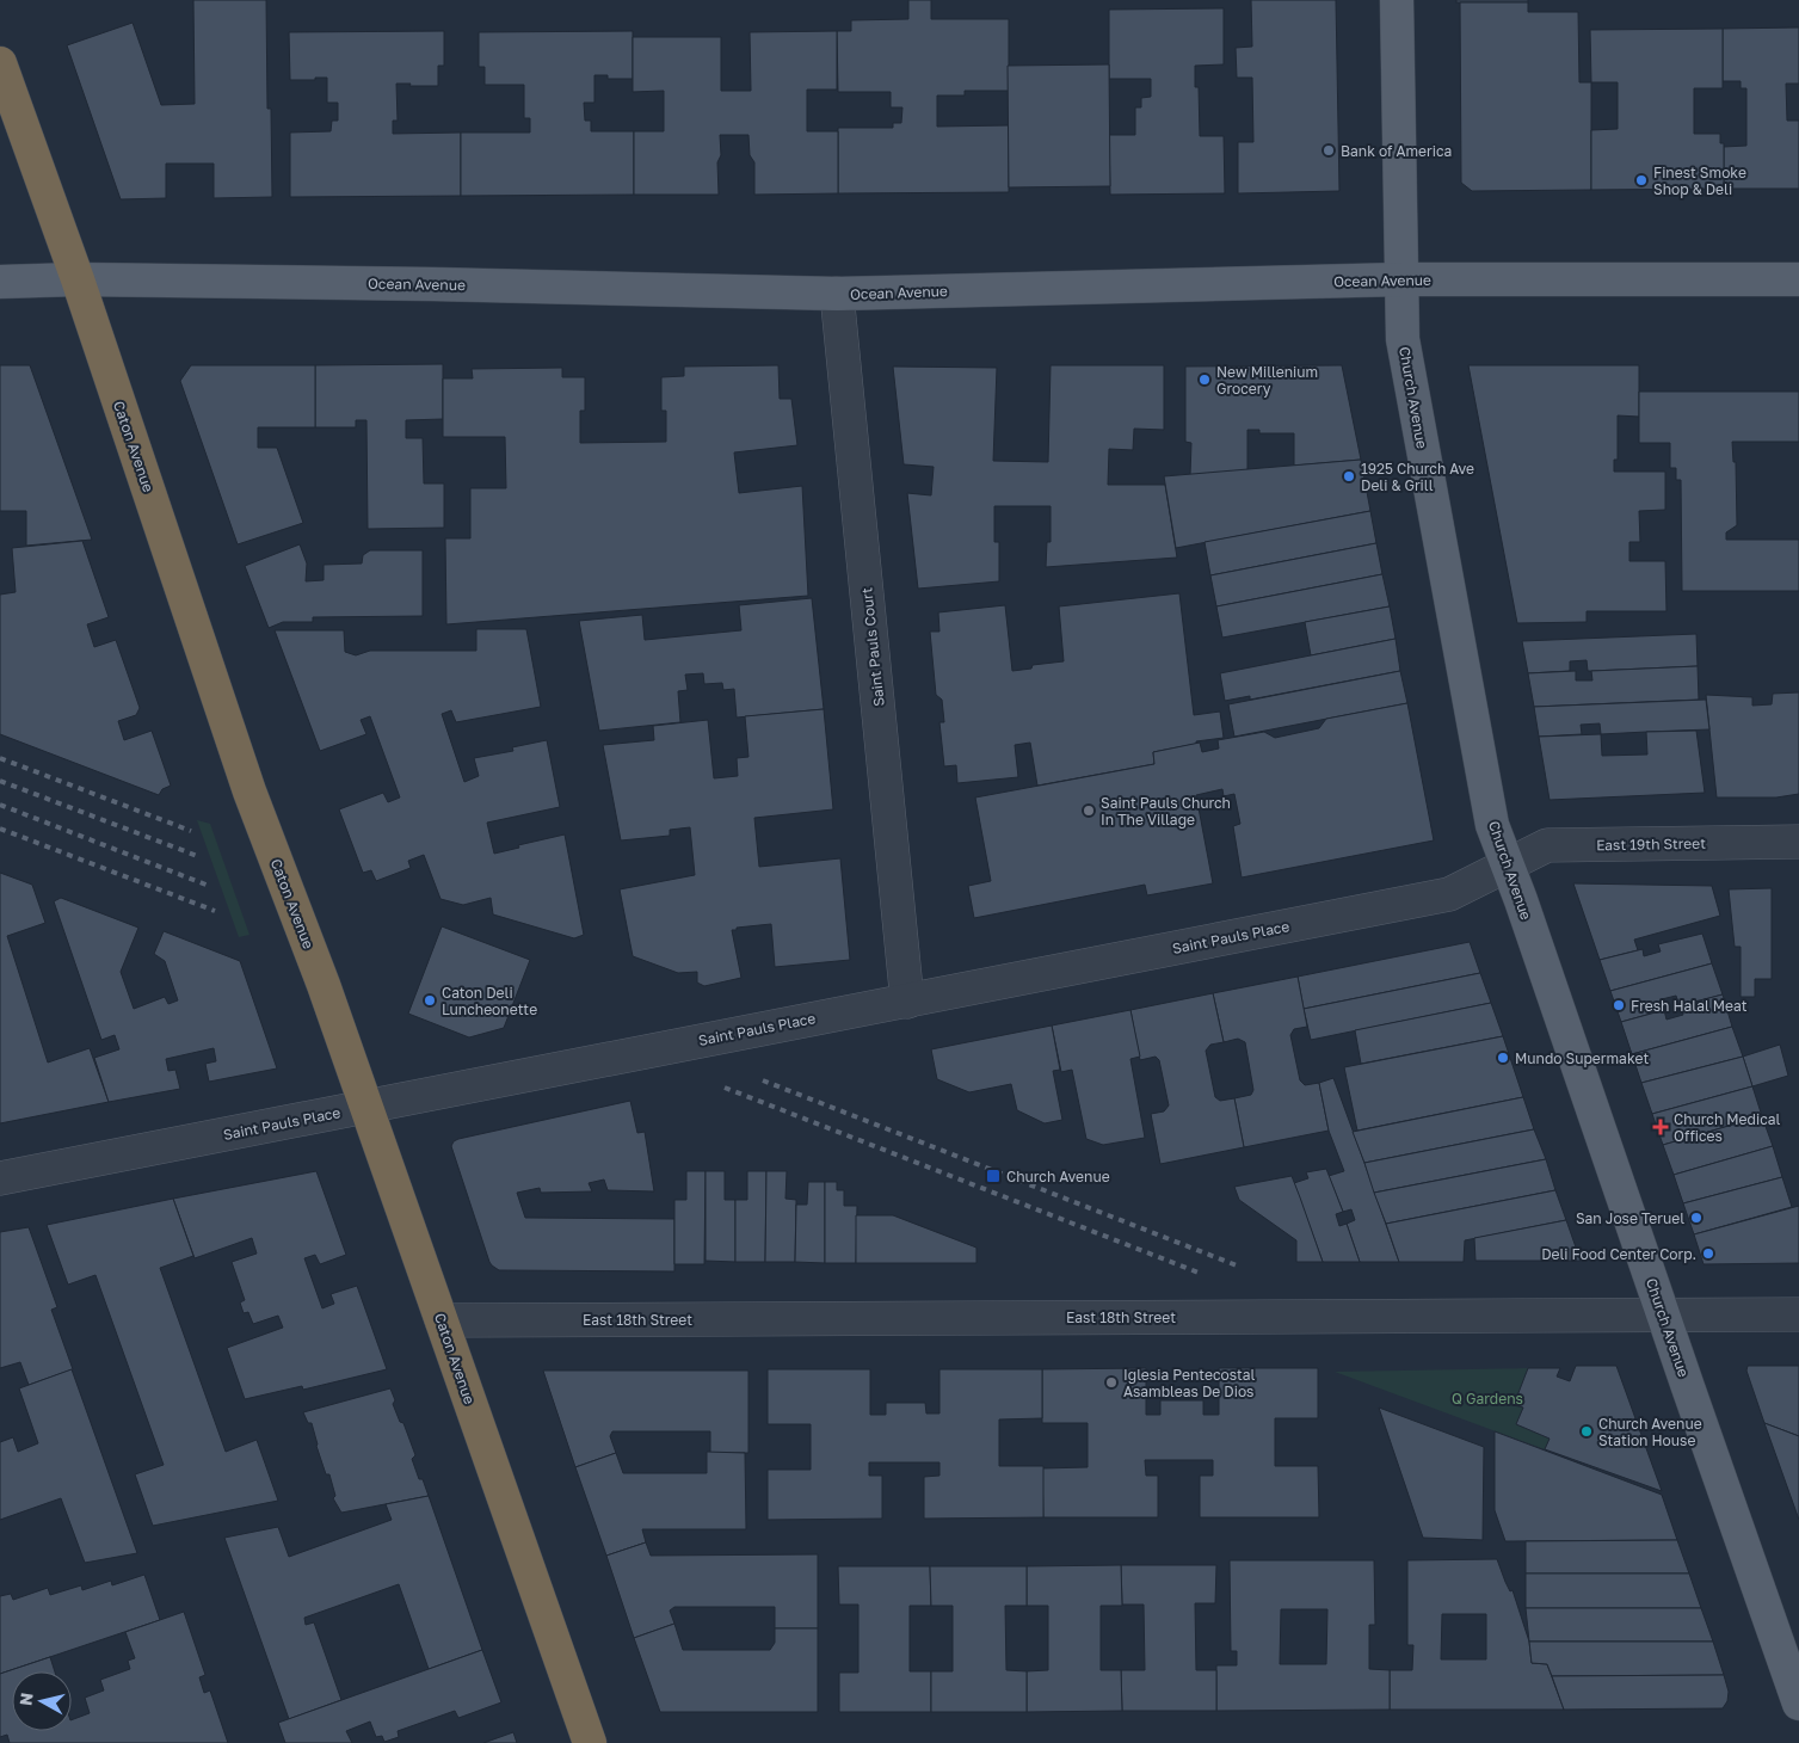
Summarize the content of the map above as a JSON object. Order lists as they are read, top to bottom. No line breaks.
{"streets":{"highway":["Caton Avenue"],"main road":["Ocean Avenue","Church Avenue"],"street":["Saint Pauls Court","East 19th Street","Saint Pauls Place","East 18th Street"]},"crossings":[["Ocean Avenue","Church Avenue"],["Ocean Avenue","Caton Avenue"],["Ocean Avenue","Saint Pauls Court"],["Church Avenue","East 19th Street"],["Church Avenue","Saint Pauls Place"],["Church Avenue","East 18th Street"],["Caton Avenue","Saint Pauls Place"],["Caton Avenue","East 18th Street"],["Saint Pauls Court","Saint Pauls Place"],["East 19th Street","Saint Pauls Place"]],"parks":["Q Gardens"],"places":{"other":["Bank of America","Finest Smoke Shop & Deli","New Millenium Grocery","1925 Church Ave Deli & Grill","Saint Pauls Church In The Village","Caton Deli Luncheonette","Fresh Halal Meat","Mundo Supermaket","San Jose Teruel","Deli Food Center Corp.","Iglesia Pentecostal Asambleas De Dios","Church Avenue Station House"],"health":["Church Medical Offices"],"transit":["Church Avenue"]},"north":"left"}
